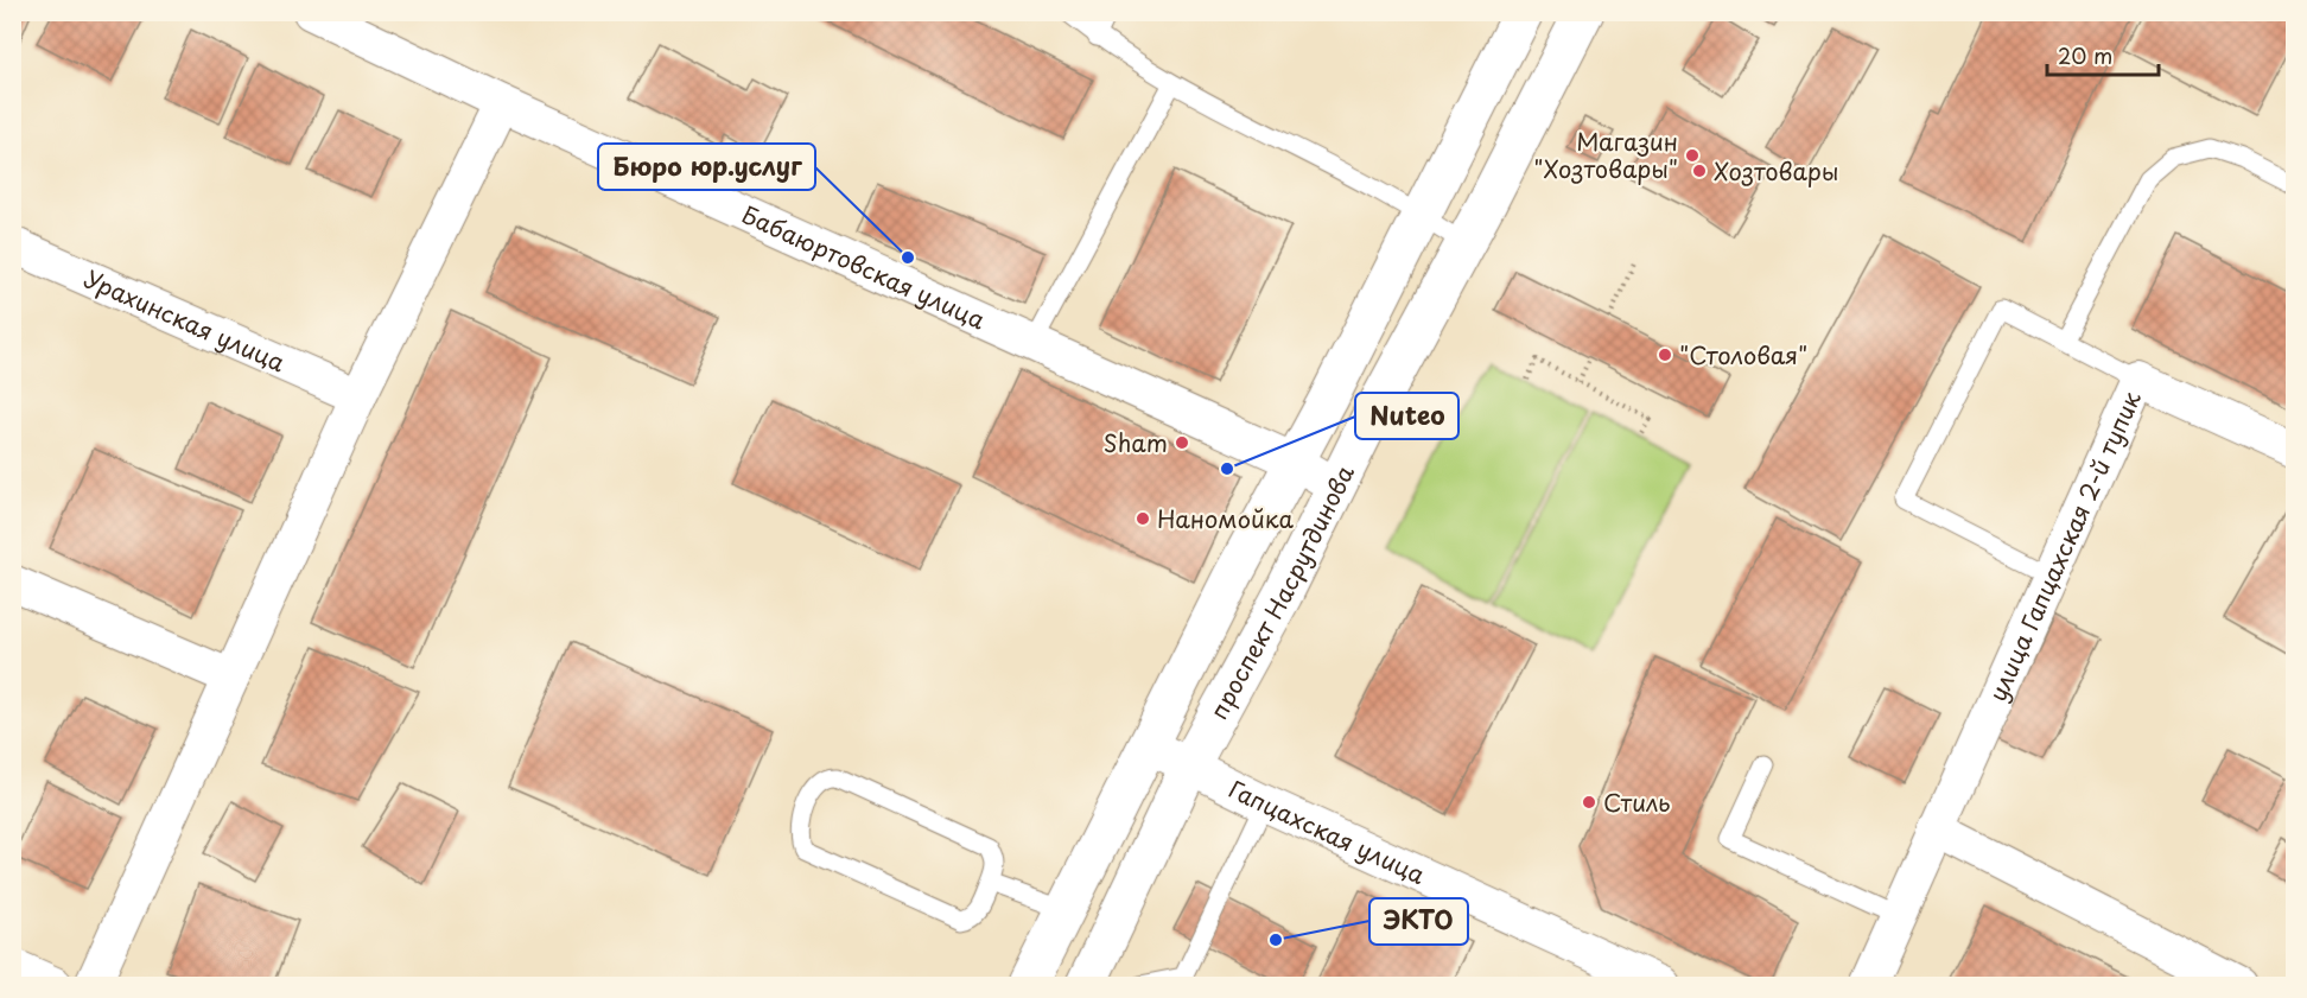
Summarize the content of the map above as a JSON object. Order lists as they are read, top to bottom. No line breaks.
{"streets":{"main road":["проспект Насрутдинова"],"street":["Бабаюртовская улица","Урахинская улица","улица Гапцахская 2-й тупик","Гапцахская улица"]},"crossings":[["Бабаюртовская улица","проспект Насрутдинова"],["проспект Насрутдинова","Гапцахская улица"]],"places":["Магазин \"Хозтовары\"","Хозтовары","Бюро юр.услуг","\"Столовая\"","Sham","Nuteo","Наномойка","Стиль","ЭКТО"],"scale_bar":"20 m"}
